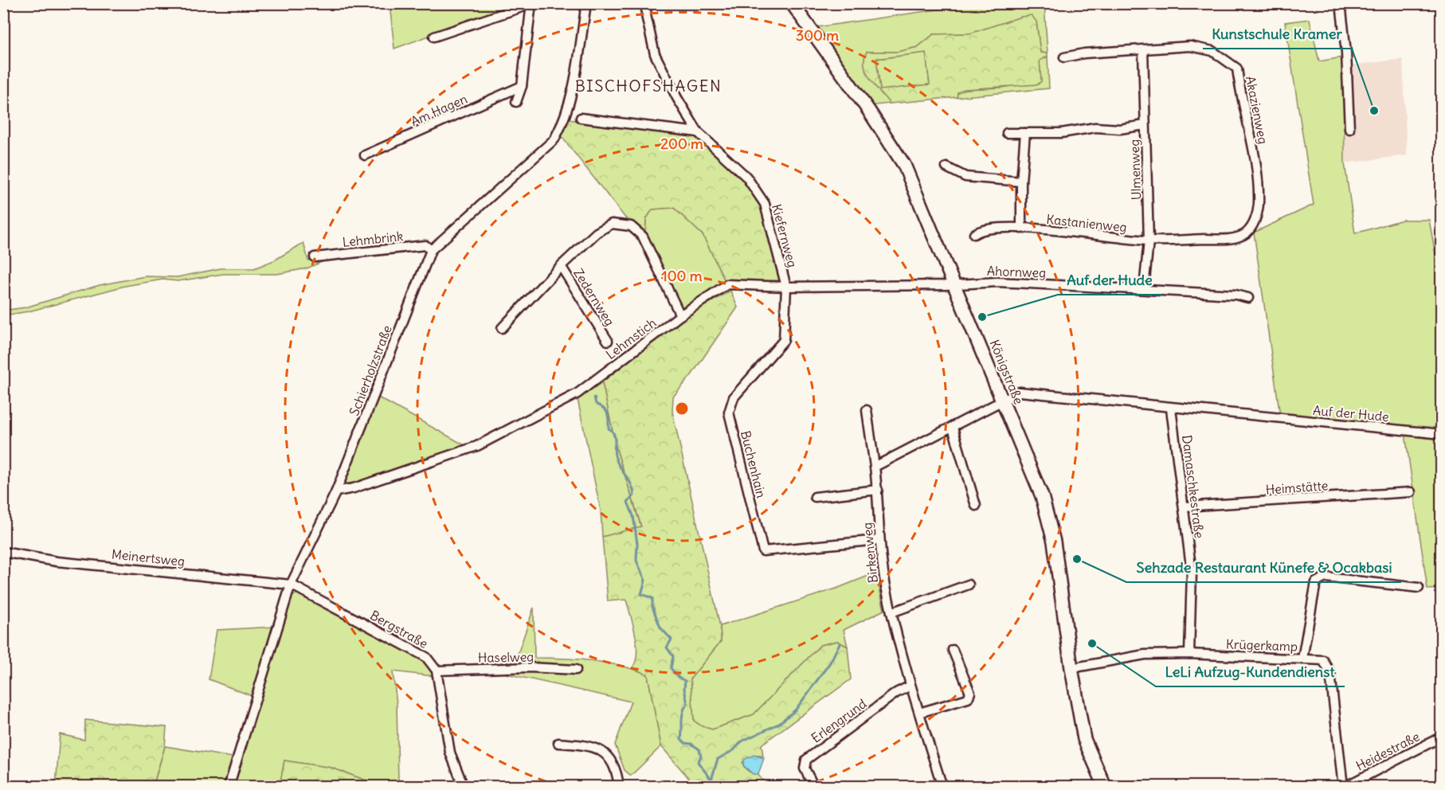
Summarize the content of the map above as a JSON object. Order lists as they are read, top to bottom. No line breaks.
{"streets":{"main road":["Königstraße"],"street":["Am Hagen","Akazienweg","Ulmenweg","Kastanienweg","Kiefernweg","Lehmbrink","Ahornweg","Zedernweg","Lehmstich","Schierholzstraße","Auf der Hude","Buchenhain","Damaschkestraße","Heimstätte","Birkenweg","Meinertsweg","Bergstraße","Krügerkamp","Haselweg","Erlengrund","Heidestraße"]},"crossings":[["Akazienweg","Ulmenweg"],["Akazienweg","Kastanienweg"],["Ulmenweg","Kastanienweg"],["Ulmenweg","Ahornweg"],["Kiefernweg","Lehmstich"],["Kiefernweg","Buchenhain"],["Lehmbrink","Schierholzstraße"],["Ahornweg","Lehmstich"],["Ahornweg","Königstraße"],["Zedernweg","Lehmstich"],["Lehmstich","Schierholzstraße"],["Lehmstich","Königstraße"],["Lehmstich","Buchenhain"],["Schierholzstraße","Meinertsweg"],["Schierholzstraße","Bergstraße"],["Königstraße","Auf der Hude"],["Königstraße","Krügerkamp"],["Auf der Hude","Damaschkestraße"],["Buchenhain","Birkenweg"],["Damaschkestraße","Heimstätte"],["Damaschkestraße","Krügerkamp"],["Birkenweg","Erlengrund"],["Meinertsweg","Bergstraße"],["Bergstraße","Haselweg"],["Krügerkamp","Heidestraße"]],"districts":["BISCHOFSHAGEN"],"places":["Kunstschule Kramer","Auf der Hude","Sehzade Restaurant Künefe & Ocakbasi","LeLi Aufzug-Kundendienst"],"rings":["300 m","200 m","100 m"]}
